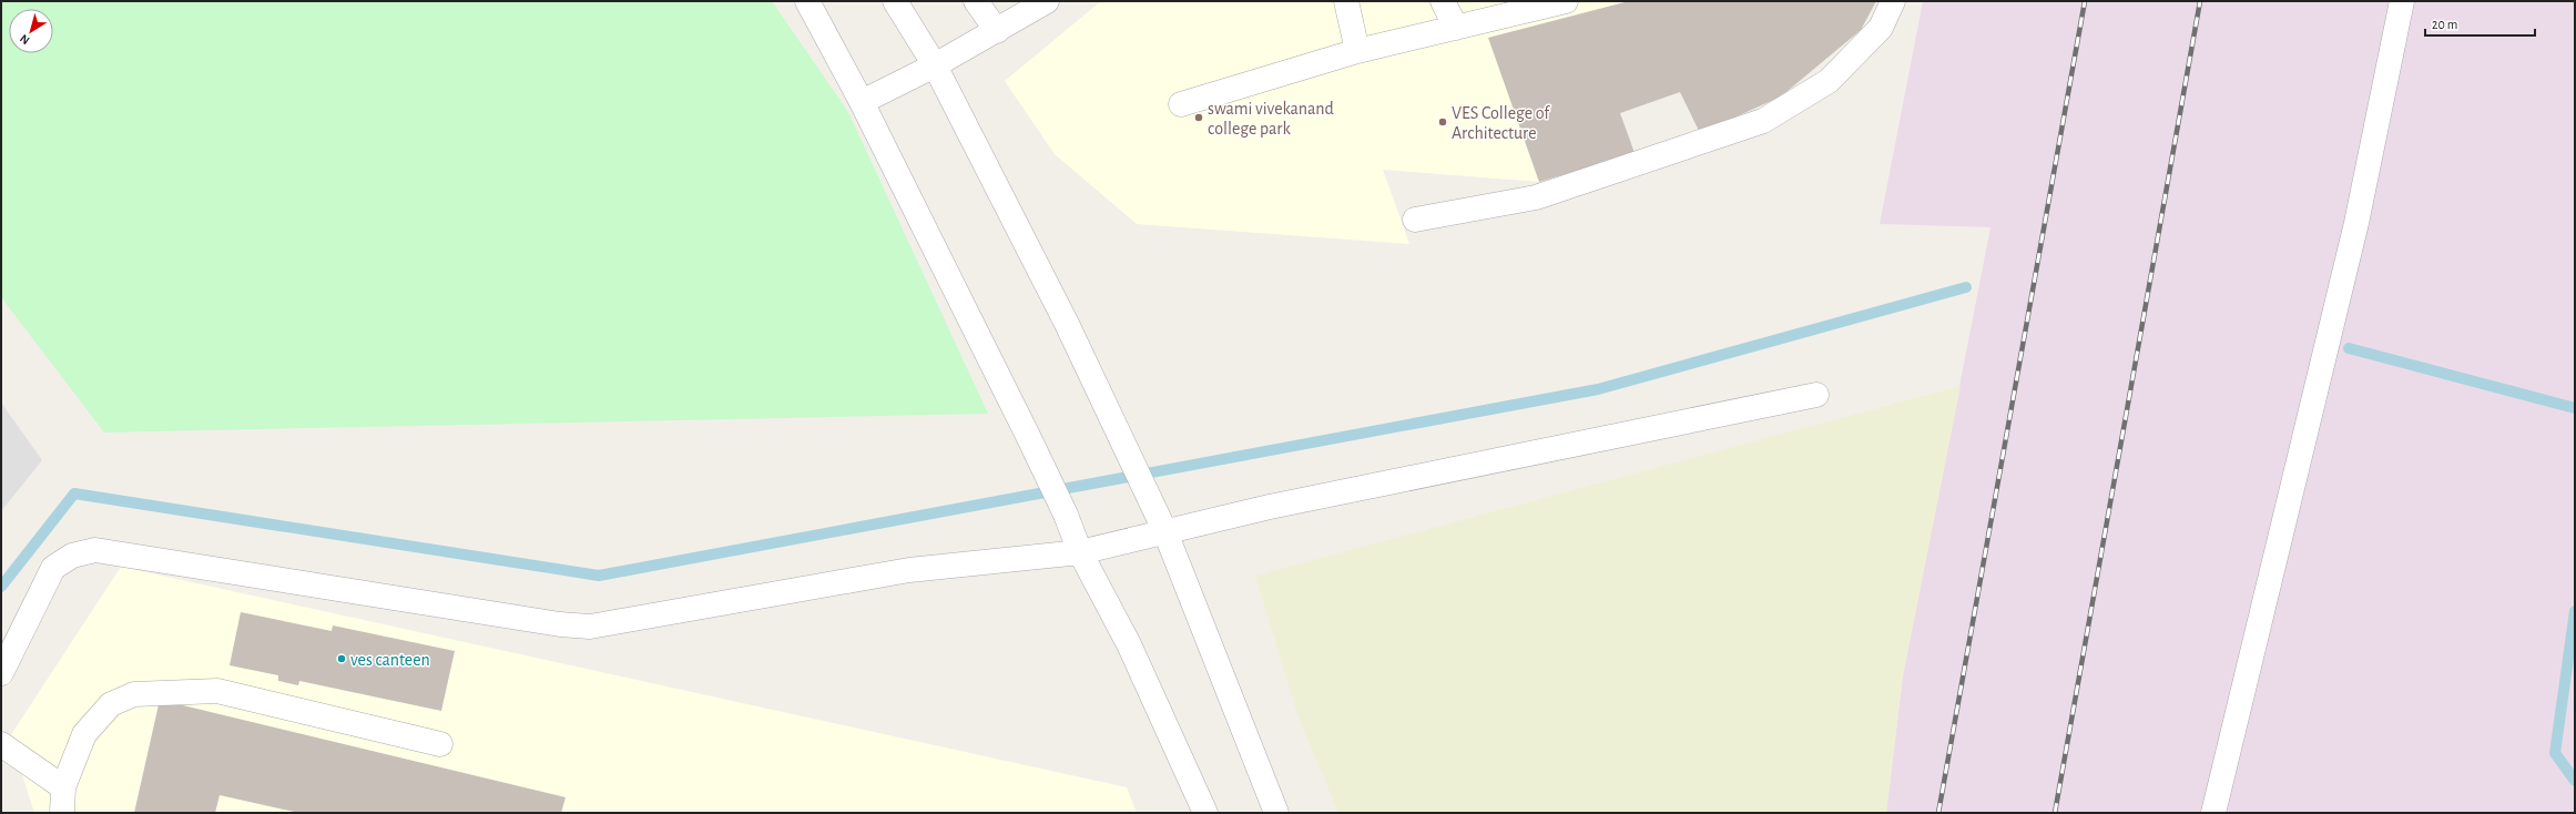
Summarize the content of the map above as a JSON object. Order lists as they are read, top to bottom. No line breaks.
{"places":["swami vivekanand college park","VES College of Architecture","ves canteen"],"scale_bar":"20 m","north":"bottom left"}
